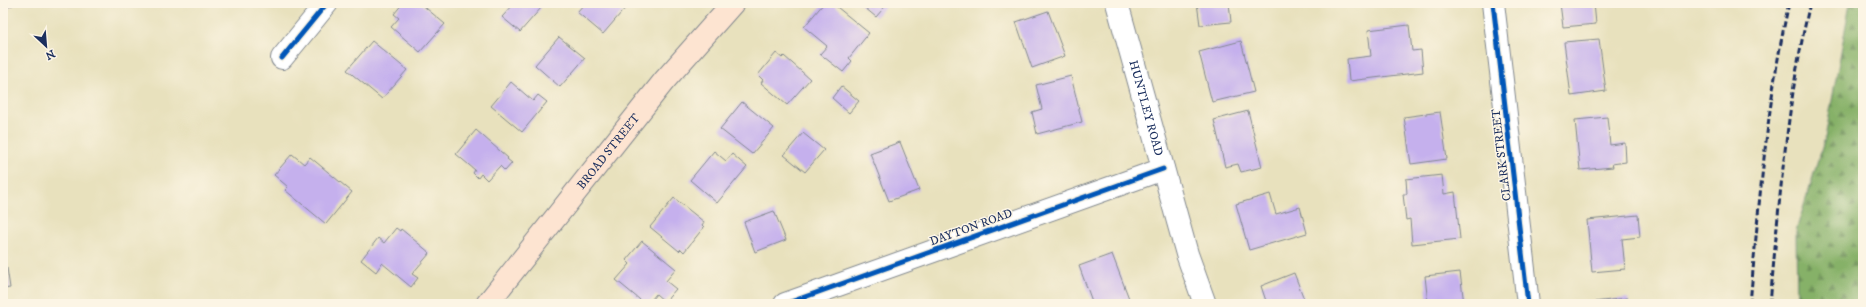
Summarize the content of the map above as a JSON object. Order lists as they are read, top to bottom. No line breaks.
{"streets":{"main road":["BROAD STREET"],"street":["HUNTLEY ROAD","CLARK STREET","DAYTON ROAD"]},"crossings":[["HUNTLEY ROAD","DAYTON ROAD"]],"north":"bottom right"}
